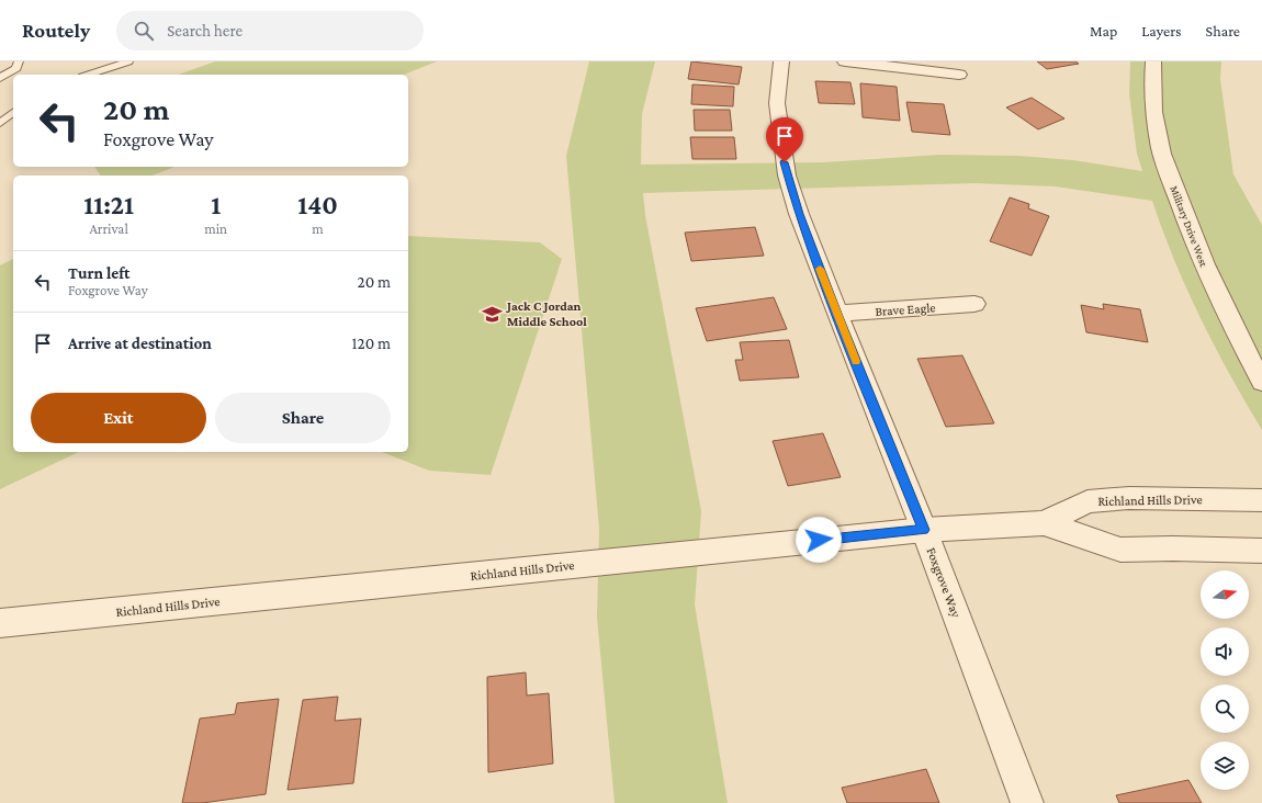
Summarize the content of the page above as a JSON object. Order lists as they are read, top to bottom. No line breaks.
{"streets":{"street":["Military Drive West","Brave Eagle","Richland Hills Drive","Foxgrove Way"]},"crossings":[["Brave Eagle","Foxgrove Way"],["Richland Hills Drive","Foxgrove Way"]],"places":{"school or university":["Jack C Jordan Middle School"]},"north":"right","page":{"header":"Routely","search":"Search here","nav":["Map","Layers","Share"],"turn":["20 m","Foxgrove Way"],"eta":["11:21","Arrival","1","min","140","m"],"list":[{"name":"Turn left","note":"Foxgrove Way","value":"20 m"},{"name":"Arrive at destination","value":"120 m"}],"buttons":["Exit","Share"]}}
